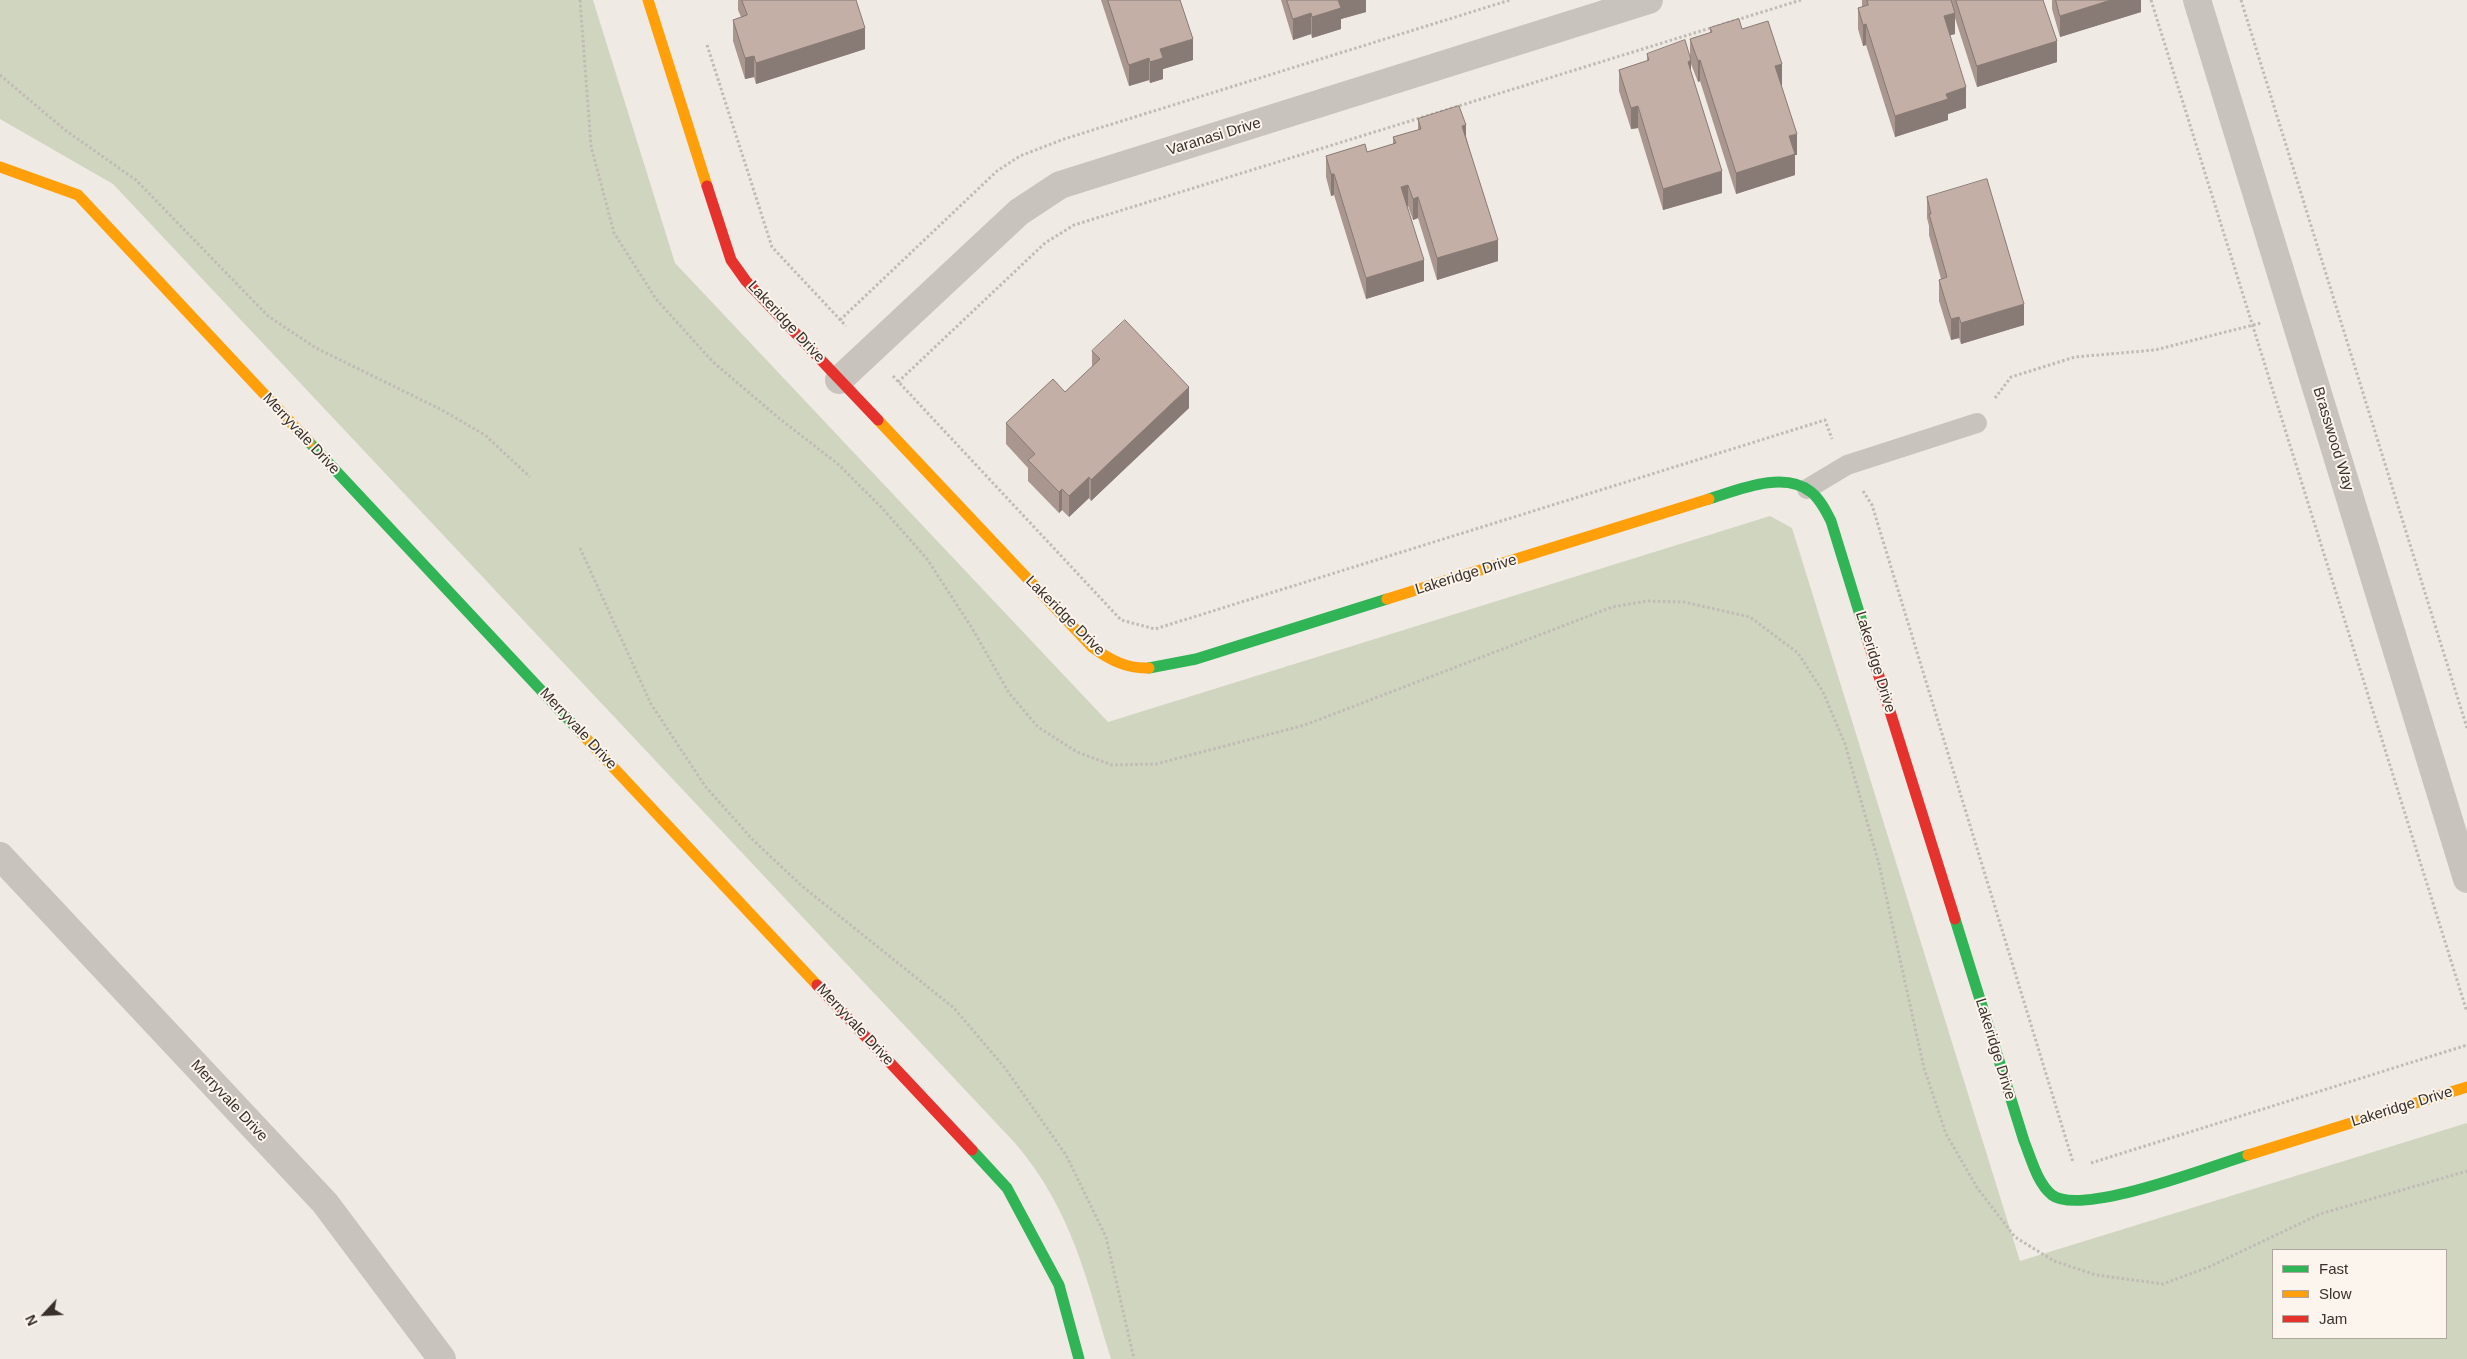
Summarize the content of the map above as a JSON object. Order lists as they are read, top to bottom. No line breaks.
{"streets":{"street":["Varanasi Drive","Lakeridge Drive","Merryvale Drive","Brasswood Way"]},"crossings":[["Varanasi Drive","Lakeridge Drive"]],"legend":["Fast","Slow","Jam"],"north":"bottom left"}
